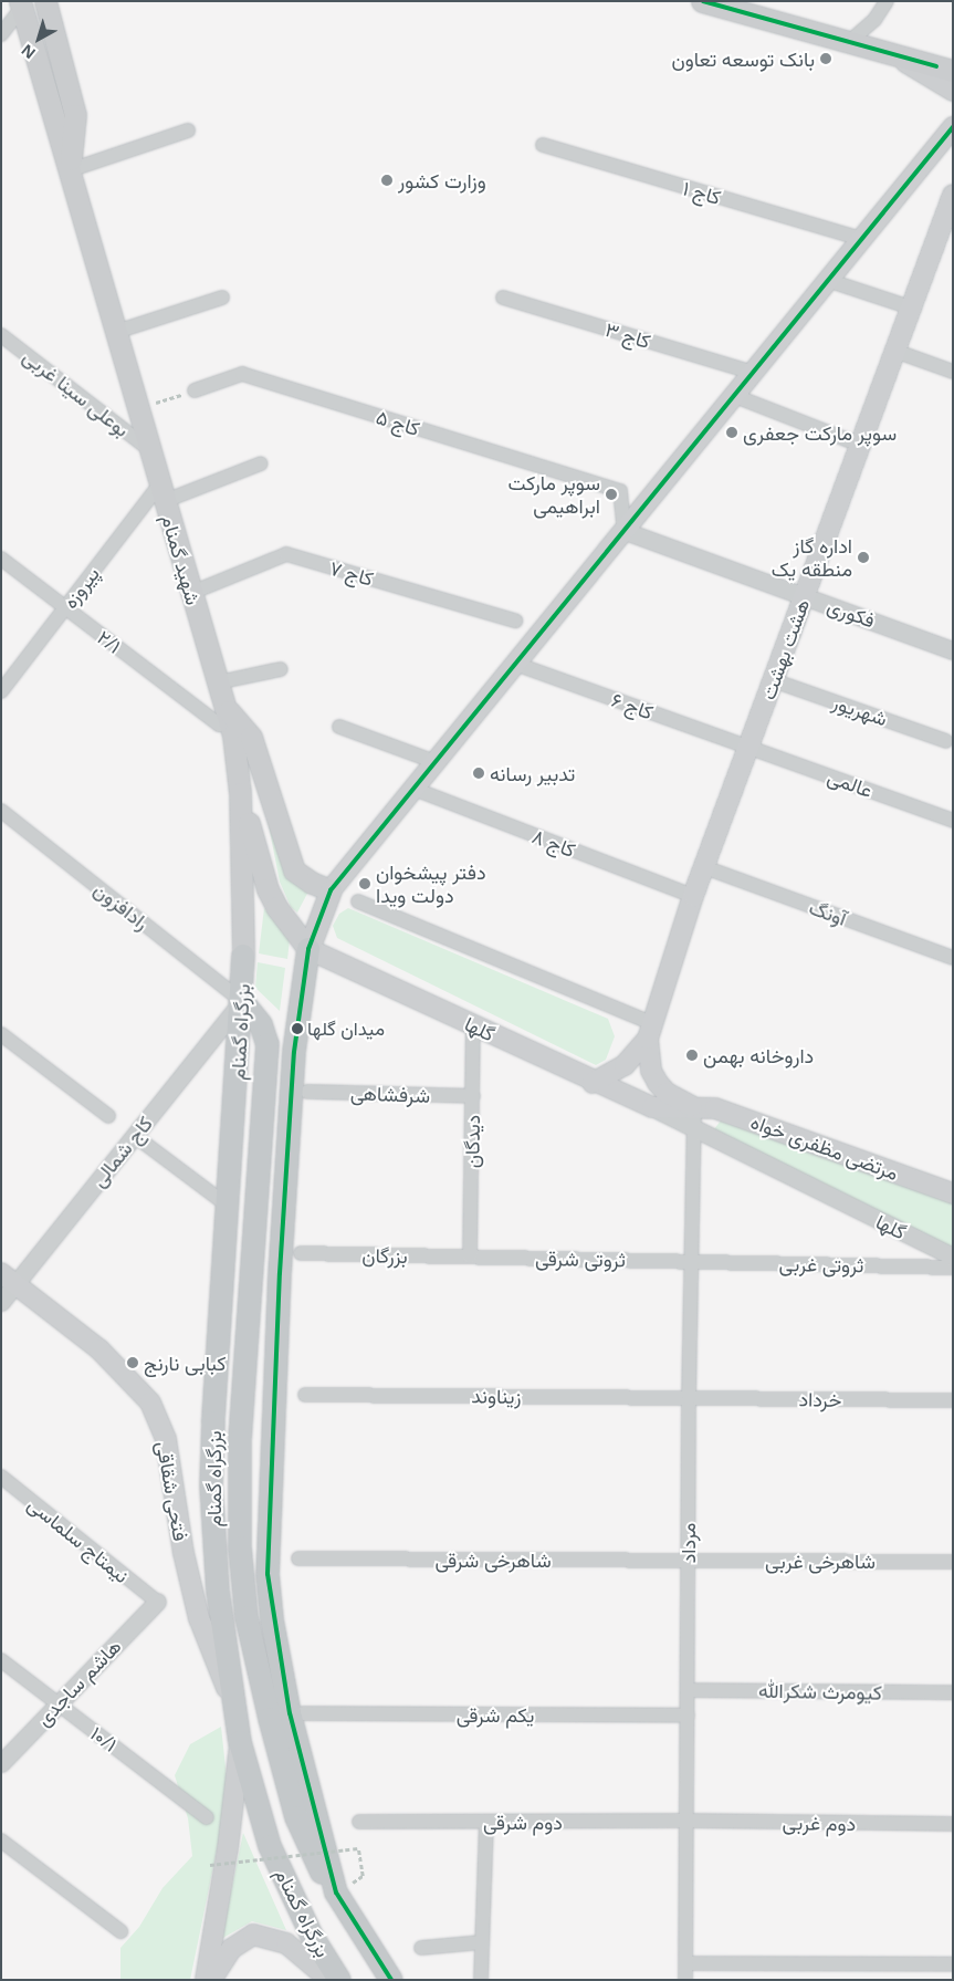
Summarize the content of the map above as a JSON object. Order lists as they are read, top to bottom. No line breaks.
{"streets":{"highway":["بزرگراه گمنام"],"main road":["شهید گمنام","هشت بهشت","گلها","مرتضی مظفری خواه","فتحی شقاقی"],"street":["کاج ۱","کاج ۳","بوعلی سینا غربی","کاج ۵","کاج ۷","پیروزه","فکوری","۲/۱","کاج ۶","شهریور","عالمی","کاج ۸","رادافزون","آونگ","شرفشاهی","دیدگان","کاج شمالی","بزرگان","ثروتی شرقی","ثروتی غربی","زیناوند","خرداد","نیمتاج سلماسی","مرداد","شاهرخی شرقی","شاهرخی غربی","هاشم ساجدی","کیومرث شکرالله","یکم شرقی","۱۰/۱","دوم شرقی","دوم غربی"]},"crossings":[["بوعلی سینا غربی","شهید گمنام"],["کاج ۵","فکوری"],["شهید گمنام","کاج ۷"],["شهید گمنام","پیروزه"],["شهید گمنام","۲/۱"],["شهید گمنام","بزرگراه گمنام"],["پیروزه","۲/۱"],["فکوری","هشت بهشت"],["هشت بهشت","کاج ۶"],["هشت بهشت","شهریور"],["هشت بهشت","عالمی"],["هشت بهشت","کاج ۸"],["هشت بهشت","آونگ"],["هشت بهشت","گلها"],["کاج ۶","عالمی"],["رادافزون","بزرگراه گمنام"],["رادافزون","کاج شمالی"],["گلها","بزرگراه گمنام"],["گلها","دیدگان"],["گلها","مرتضی مظفری خواه"],["گلها","مرداد"],["بزرگراه گمنام","کاج شمالی"],["بزرگراه گمنام","فتحی شقاقی"],["شرفشاهی","دیدگان"],["دیدگان","بزرگان"],["دیدگان","ثروتی شرقی"],["مرتضی مظفری خواه","مرداد"],["کاج شمالی","فتحی شقاقی"],["بزرگان","ثروتی شرقی"],["ثروتی شرقی","ثروتی غربی"],["ثروتی شرقی","مرداد"],["ثروتی غربی","مرداد"],["زیناوند","خرداد"],["زیناوند","مرداد"],["خرداد","مرداد"],["نیمتاج سلماسی","هاشم ساجدی"],["مرداد","شاهرخی شرقی"],["مرداد","شاهرخی غربی"],["مرداد","کیومرث شکرالله"],["مرداد","یکم شرقی"],["مرداد","دوم شرقی"],["مرداد","دوم غربی"],["شاهرخی شرقی","شاهرخی غربی"],["هاشم ساجدی","۱۰/۱"],["دوم شرقی","دوم غربی"]],"places":["بانک توسعه تعاون","وزارت کشور","سوپر مارکت جعفری","سوپر مارکت ابراهیمی","اداره گاز منطقه یک","تدبیر رسانه","دفتر پیشخوان دولت ویدا","میدان گلها","داروخانه بهمن","کبابی نارنج"],"north":"bottom left"}
